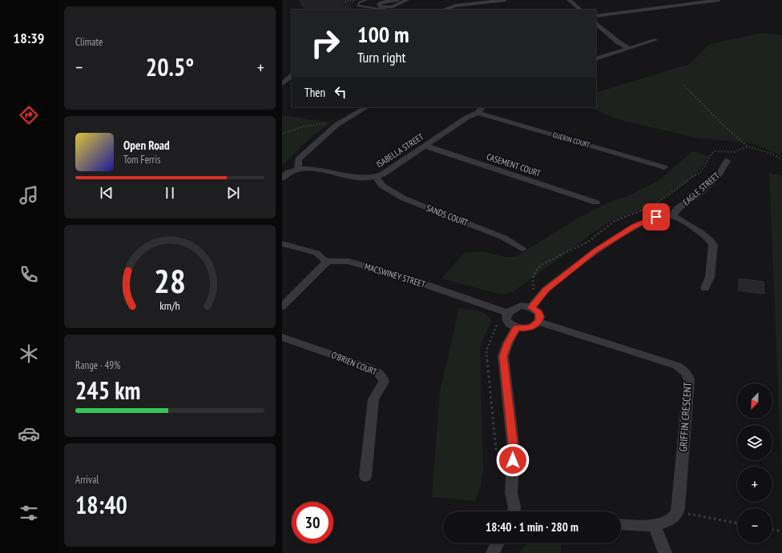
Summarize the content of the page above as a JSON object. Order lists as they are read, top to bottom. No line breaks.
{"streets":{"street":["GUERIN COURT","ISABELLA STREET","CASEMENT COURT","EAGLE STREET","SANDS COURT","MACSWINEY STREET","O'BRIEN COURT","GRIFFIN CRESCENT"]},"crossings":[["GUERIN COURT","ISABELLA STREET"],["ISABELLA STREET","CASEMENT COURT"],["ISABELLA STREET","SANDS COURT"]],"north":"bottom left","page":{"tabs":"18:39","tile":["Climate",["Range · 49%","245 km"],["Arrival","18:40"]],"turn":["100 m","Turn right"],"heat":["−","20.5°","+"],"then":"Then","song":["Open Road","Tom Ferris"],"map_buttons":["+","−"],"limit":"30","trip":"18:40 · 1 min · 280 m","gauge":["28","km/h"]}}
